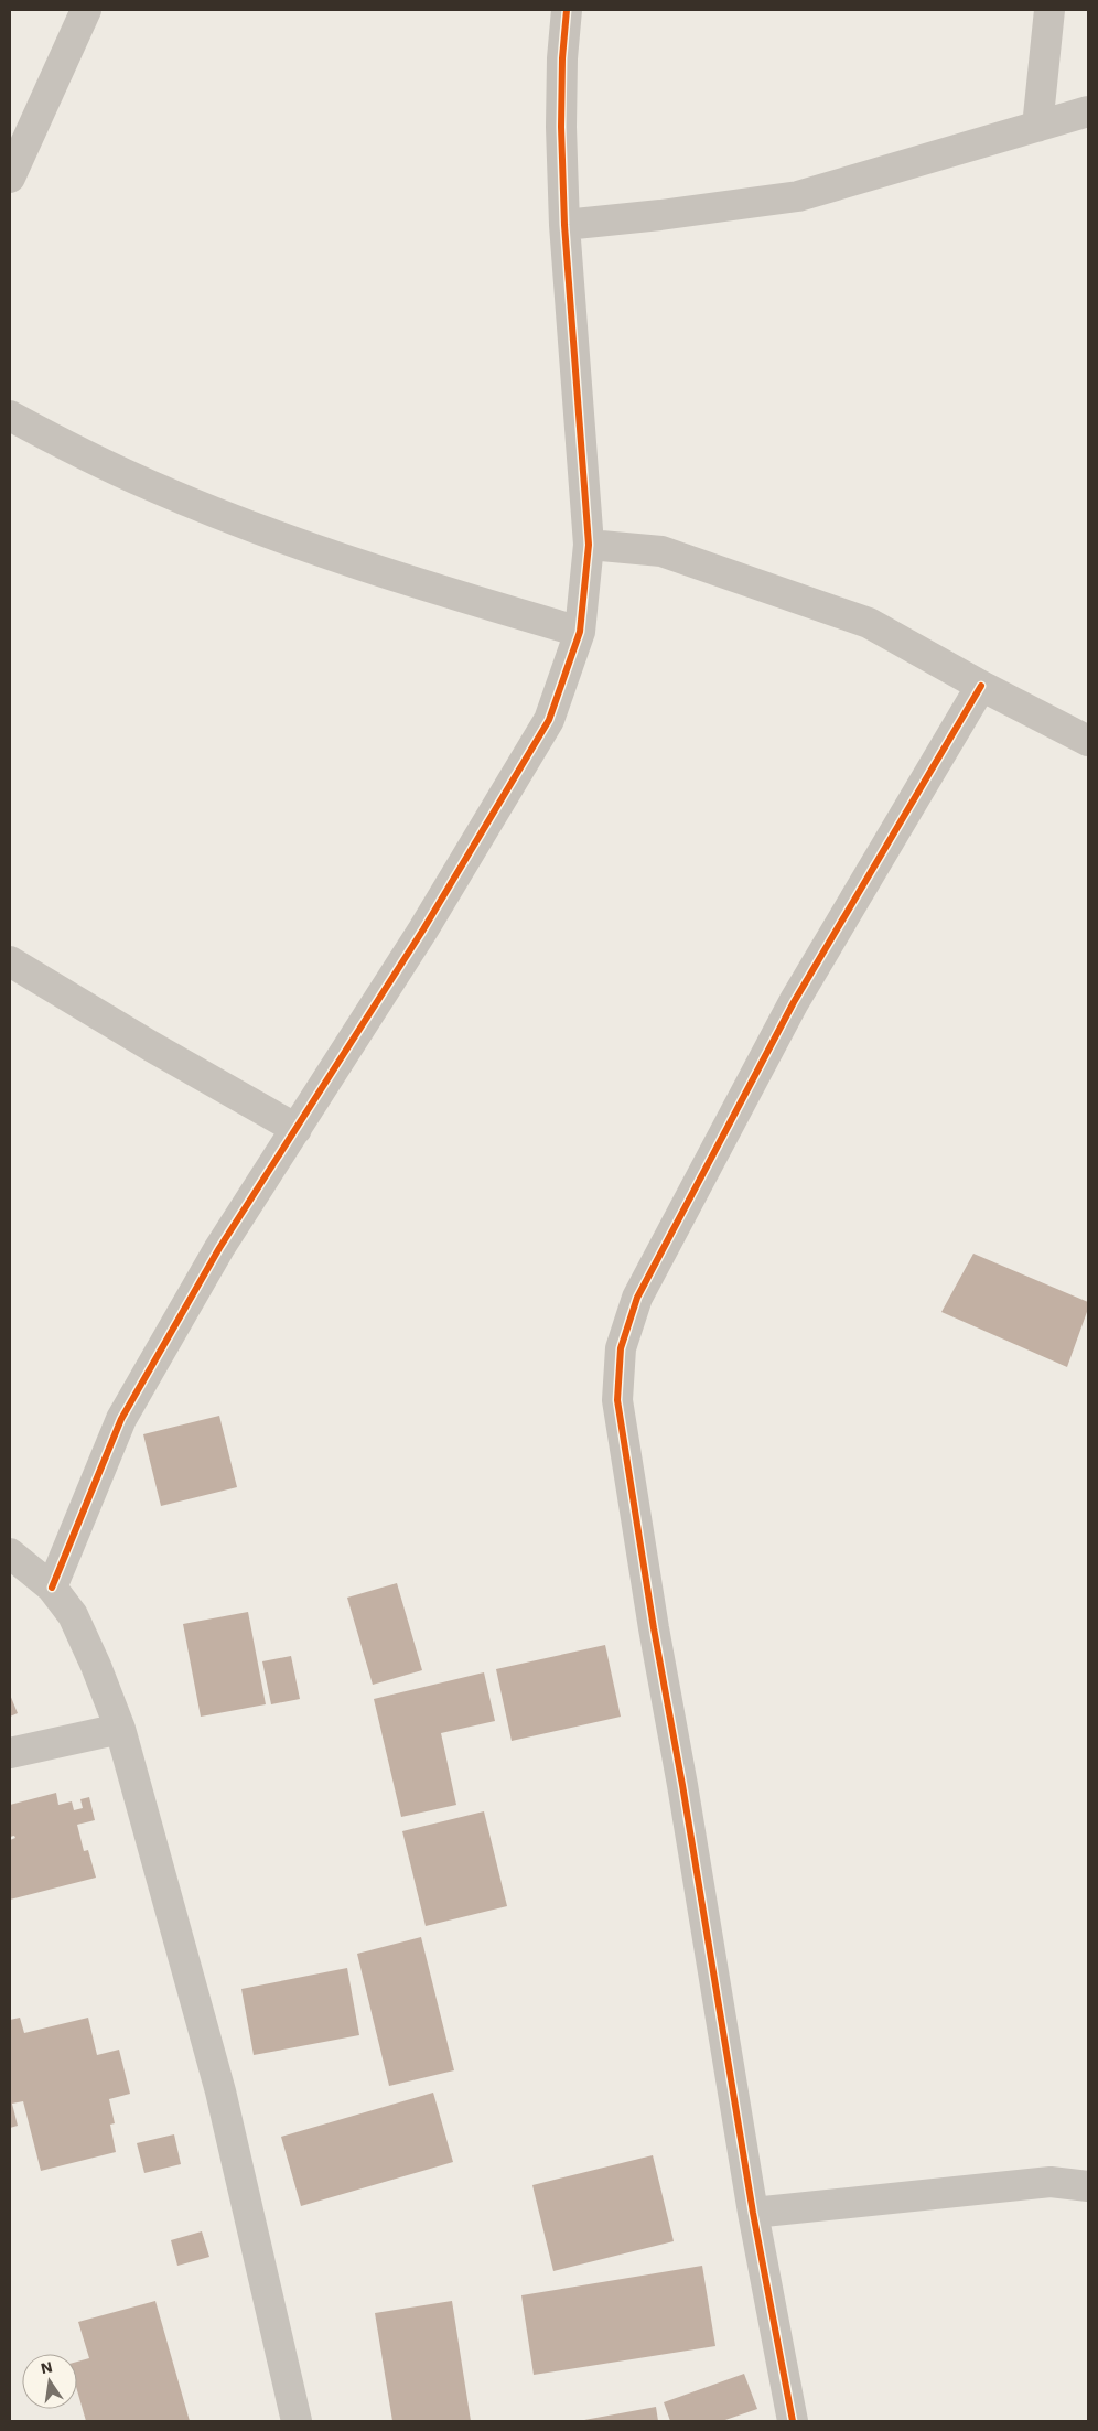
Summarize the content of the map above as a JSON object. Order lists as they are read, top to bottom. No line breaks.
{"north":"top"}
